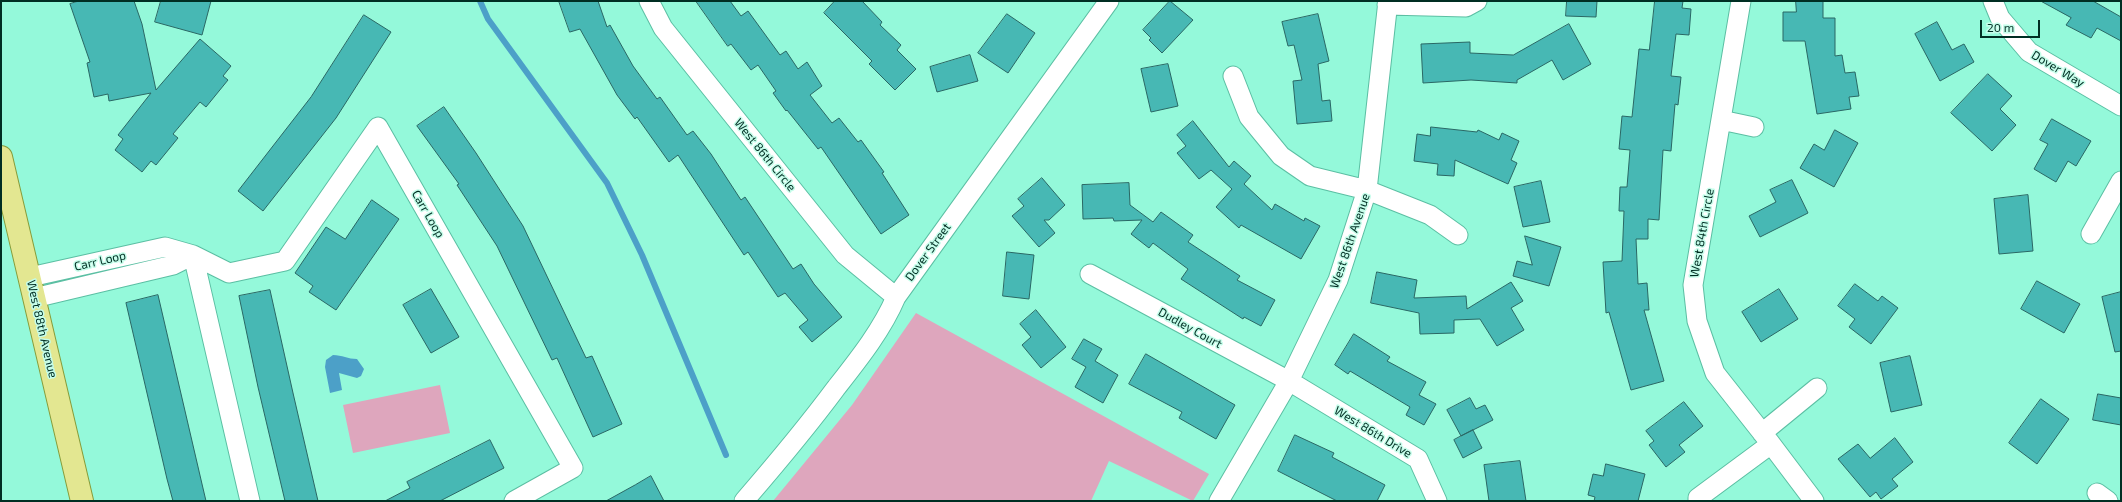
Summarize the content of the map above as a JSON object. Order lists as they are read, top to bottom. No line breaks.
{"streets":{"main road":["West 88th Avenue"],"street":["Dover Way","West 86th Circle","Carr Loop","West 84th Circle","West 86th Avenue","Dover Street","Dudley Court","West 86th Drive"]},"crossings":[["West 86th Circle","Dover Street"],["Carr Loop","West 88th Avenue"],["West 86th Avenue","Dudley Court"],["West 86th Avenue","West 86th Drive"],["Dudley Court","West 86th Drive"]],"scale_bar":"20 m"}
